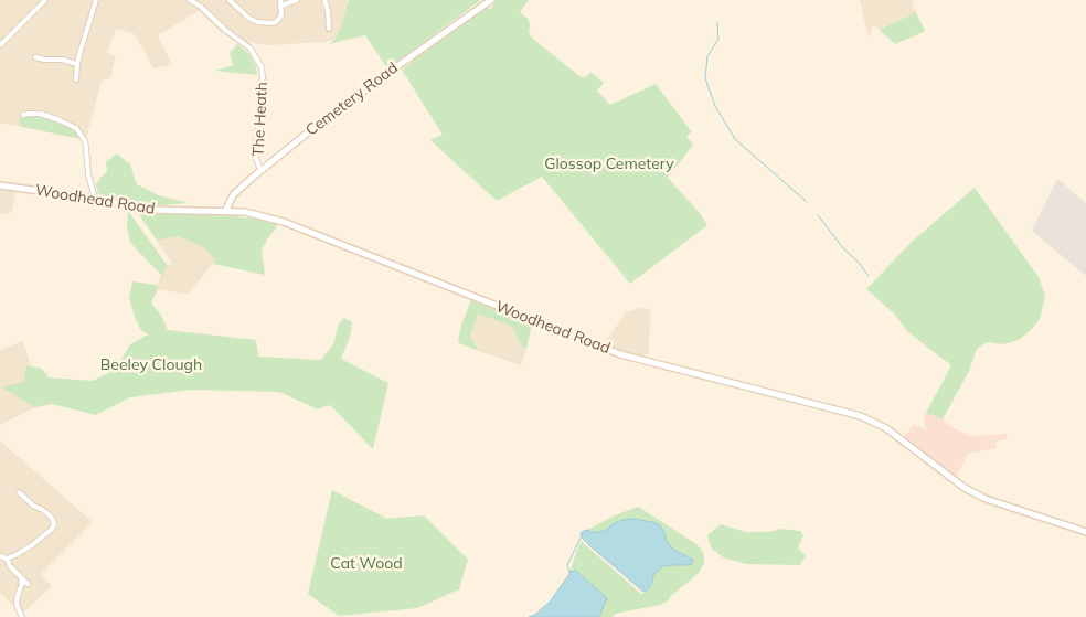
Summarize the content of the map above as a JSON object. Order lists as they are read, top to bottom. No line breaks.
{"streets":{"main road":["Cemetery Road","Woodhead Road"],"street":["The Heath"]},"crossings":[["Cemetery Road","The Heath"],["Cemetery Road","Woodhead Road"]],"parks":["Glossop Cemetery","Beeley Clough","Cat Wood"]}
